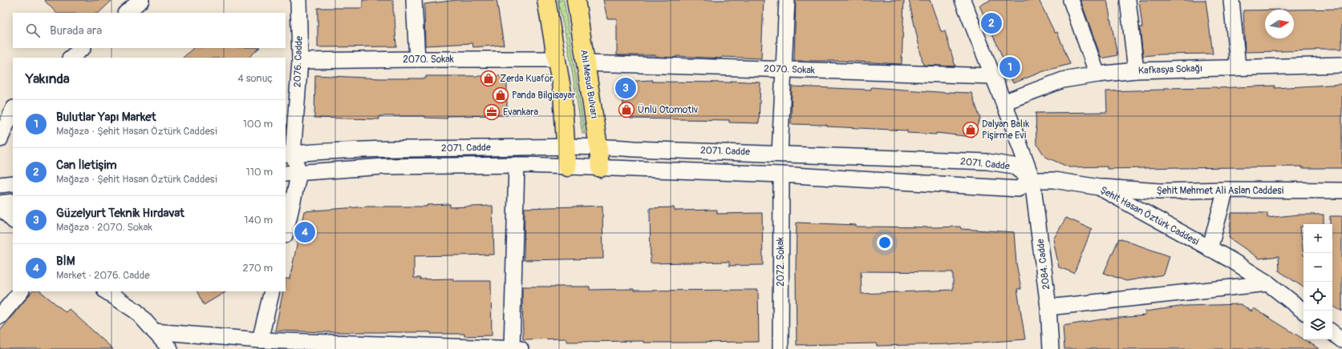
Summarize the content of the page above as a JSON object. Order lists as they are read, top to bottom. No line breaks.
{"streets":{"main road":["Ahi Mesud Bulvarı"],"street":["2070. Sokak","2076. Cadde","Kafkasya Sokağı","2071. Cadde","Şehit Mehmet Ali Aslan Caddesi","Şehit Hasan Öztürk Caddesi","2072. Sokak","2084. Cadde"]},"crossings":[["2070. Sokak","2076. Cadde"],["2070. Sokak","Ahi Mesud Bulvarı"],["2076. Cadde","2071. Cadde"],["Ahi Mesud Bulvarı","2071. Cadde"],["2071. Cadde","Şehit Hasan Öztürk Caddesi"],["2071. Cadde","2072. Sokak"],["2071. Cadde","2084. Cadde"],["Şehit Mehmet Ali Aslan Caddesi","Şehit Hasan Öztürk Caddesi"],["Şehit Hasan Öztürk Caddesi","2084. Cadde"]],"places":{"shop":["Zerda Kuaför","Panda Bilgisayar","Ünlü Otomotiv","Dalyan Balık Pişirme Evi"],"office":["Evankara"]},"north":"right","page":{"pins":["2","1","3","4"],"search":"Burada ara","heading":["Yakında","4 sonuç"],"list":[{"mark":"1","name":"Bulutlar Yapı Market","note":"Mağaza · Şehit Hasan Öztürk Caddesi","value":"100 m"},{"mark":"2","name":"Can İletişim","note":"Mağaza · Şehit Hasan Öztürk Caddesi","value":"110 m"},{"mark":"3","name":"Güzelyurt Teknik Hırdavat","note":"Mağaza · 2070. Sokak","value":"140 m"},{"mark":"4","name":"BİM","note":"Market · 2076. Cadde","value":"270 m"}],"map_buttons":["+","−"]}}
